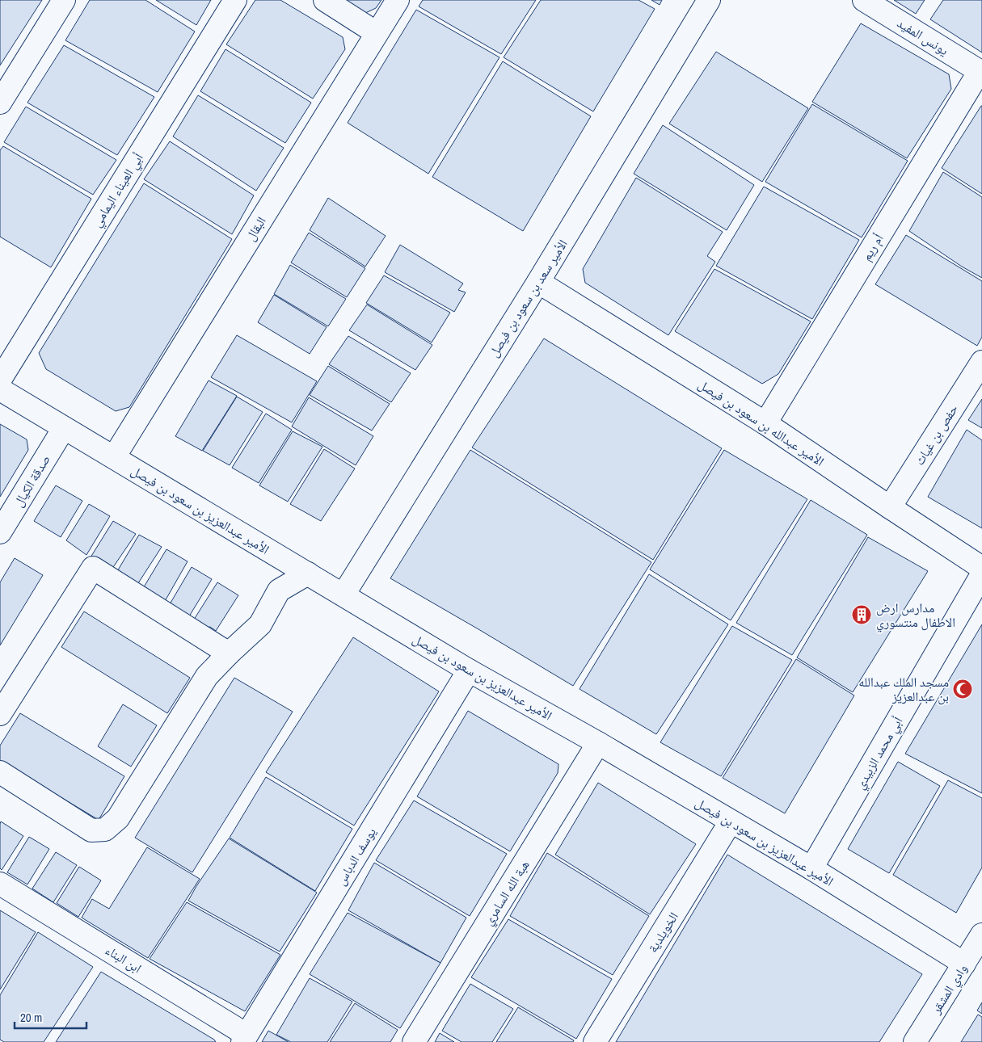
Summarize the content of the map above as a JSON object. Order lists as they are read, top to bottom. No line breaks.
{"streets":{"street":["يونس المفيد","أبي العيناء اليمامي","البقال","أم ريم","الأمير سعد بن سعود بن فيصل","الأمير عبدالله بن سعود بن فيصل","حفص بن غياث","صدقة الكيال","الأمير عبدالعزيز بن سعود بن فيصل","أبي محمد الزبيدي","يوسف الدباس","هبة الله السامري","الخويلدية","ابن البناء","وادي المشقر"]},"crossings":[["يونس المفيد","أم ريم"],["البقال","الأمير عبدالعزيز بن سعود بن فيصل"],["أم ريم","الأمير عبدالله بن سعود بن فيصل"],["الأمير سعد بن سعود بن فيصل","الأمير عبدالله بن سعود بن فيصل"],["الأمير سعد بن سعود بن فيصل","الأمير عبدالعزيز بن سعود بن فيصل"],["الأمير عبدالله بن سعود بن فيصل","حفص بن غياث"],["صدقة الكيال","الأمير عبدالعزيز بن سعود بن فيصل"],["الأمير عبدالعزيز بن سعود بن فيصل","أبي محمد الزبيدي"],["الأمير عبدالعزيز بن سعود بن فيصل","يوسف الدباس"],["الأمير عبدالعزيز بن سعود بن فيصل","هبة الله السامري"],["الأمير عبدالعزيز بن سعود بن فيصل","الخويلدية"],["الأمير عبدالعزيز بن سعود بن فيصل","وادي المشقر"],["يوسف الدباس","ابن البناء"]],"places":{"building":["مدارس ارض الاطفال منتسوري"],"mosque":["مسجد الملك عبدالله بن عبدالعزيز"]},"scale_bar":"20 m"}
